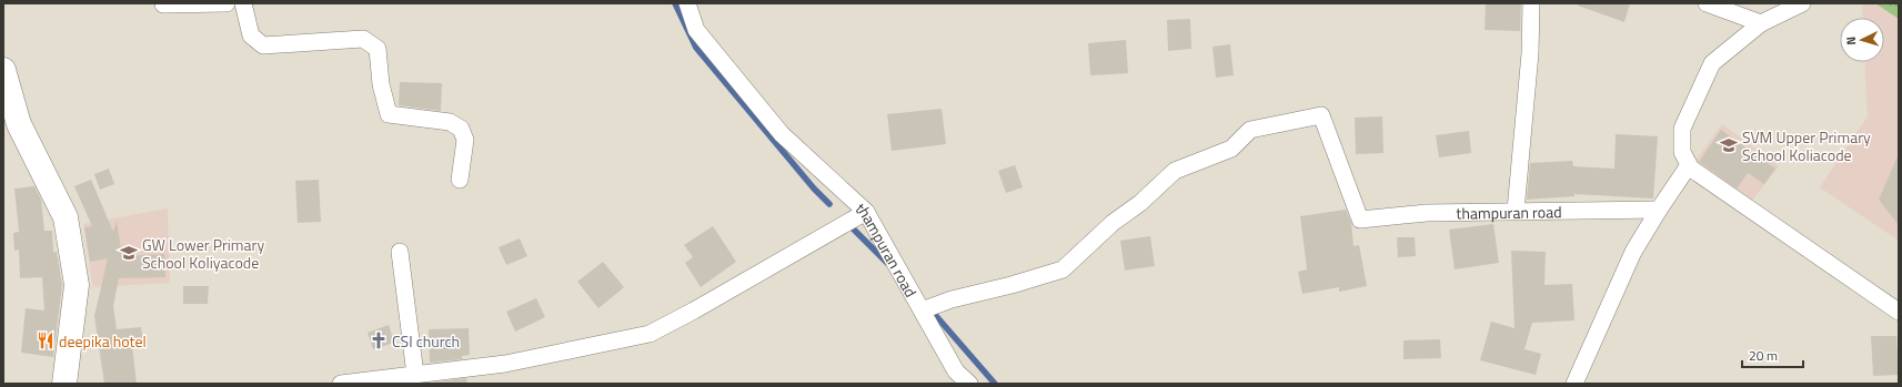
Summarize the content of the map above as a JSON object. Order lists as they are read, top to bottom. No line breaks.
{"streets":{"street":["thampuran road"]},"places":{"school or university":["SVM Upper Primary School Koliacode","GW Lower Primary School Koliyacode"],"restaurant":["deepika hotel"],"church":["CSI church"]},"scale_bar":"20 m","north":"left"}
